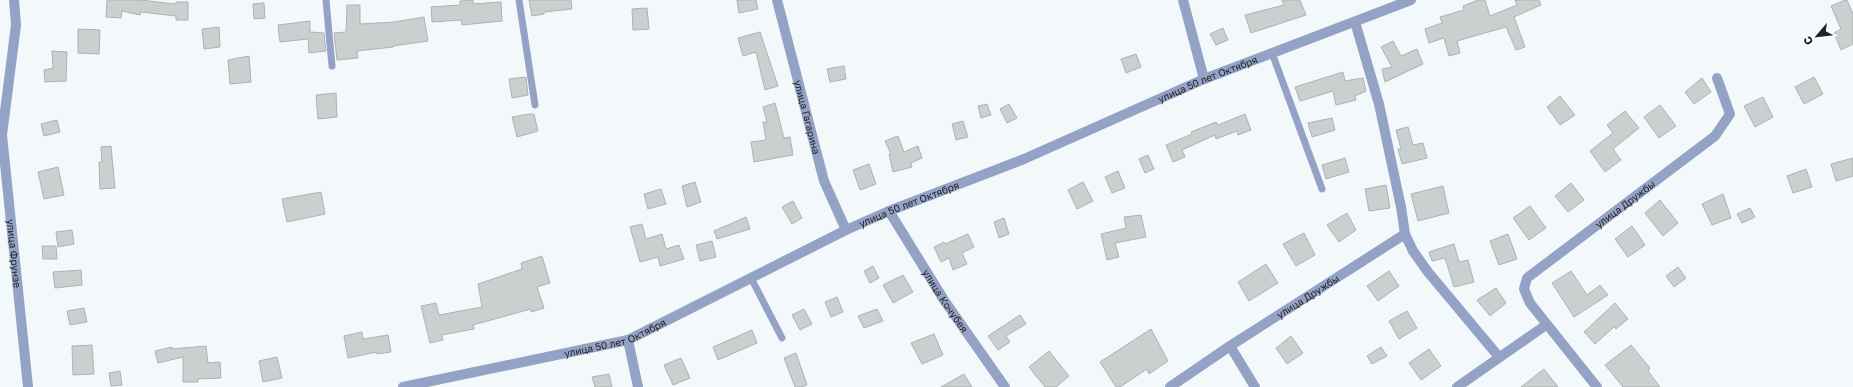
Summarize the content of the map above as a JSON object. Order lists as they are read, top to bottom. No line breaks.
{"streets":{"street":["улица 50 лет Октября","улица Гагарина","улица Дружбы","улица Фрунзе","улица Кочубея"]},"crossings":[["улица 50 лет Октября","улица Гагарина"],["улица 50 лет Октября","улица Кочубея"]],"north":"bottom left"}
